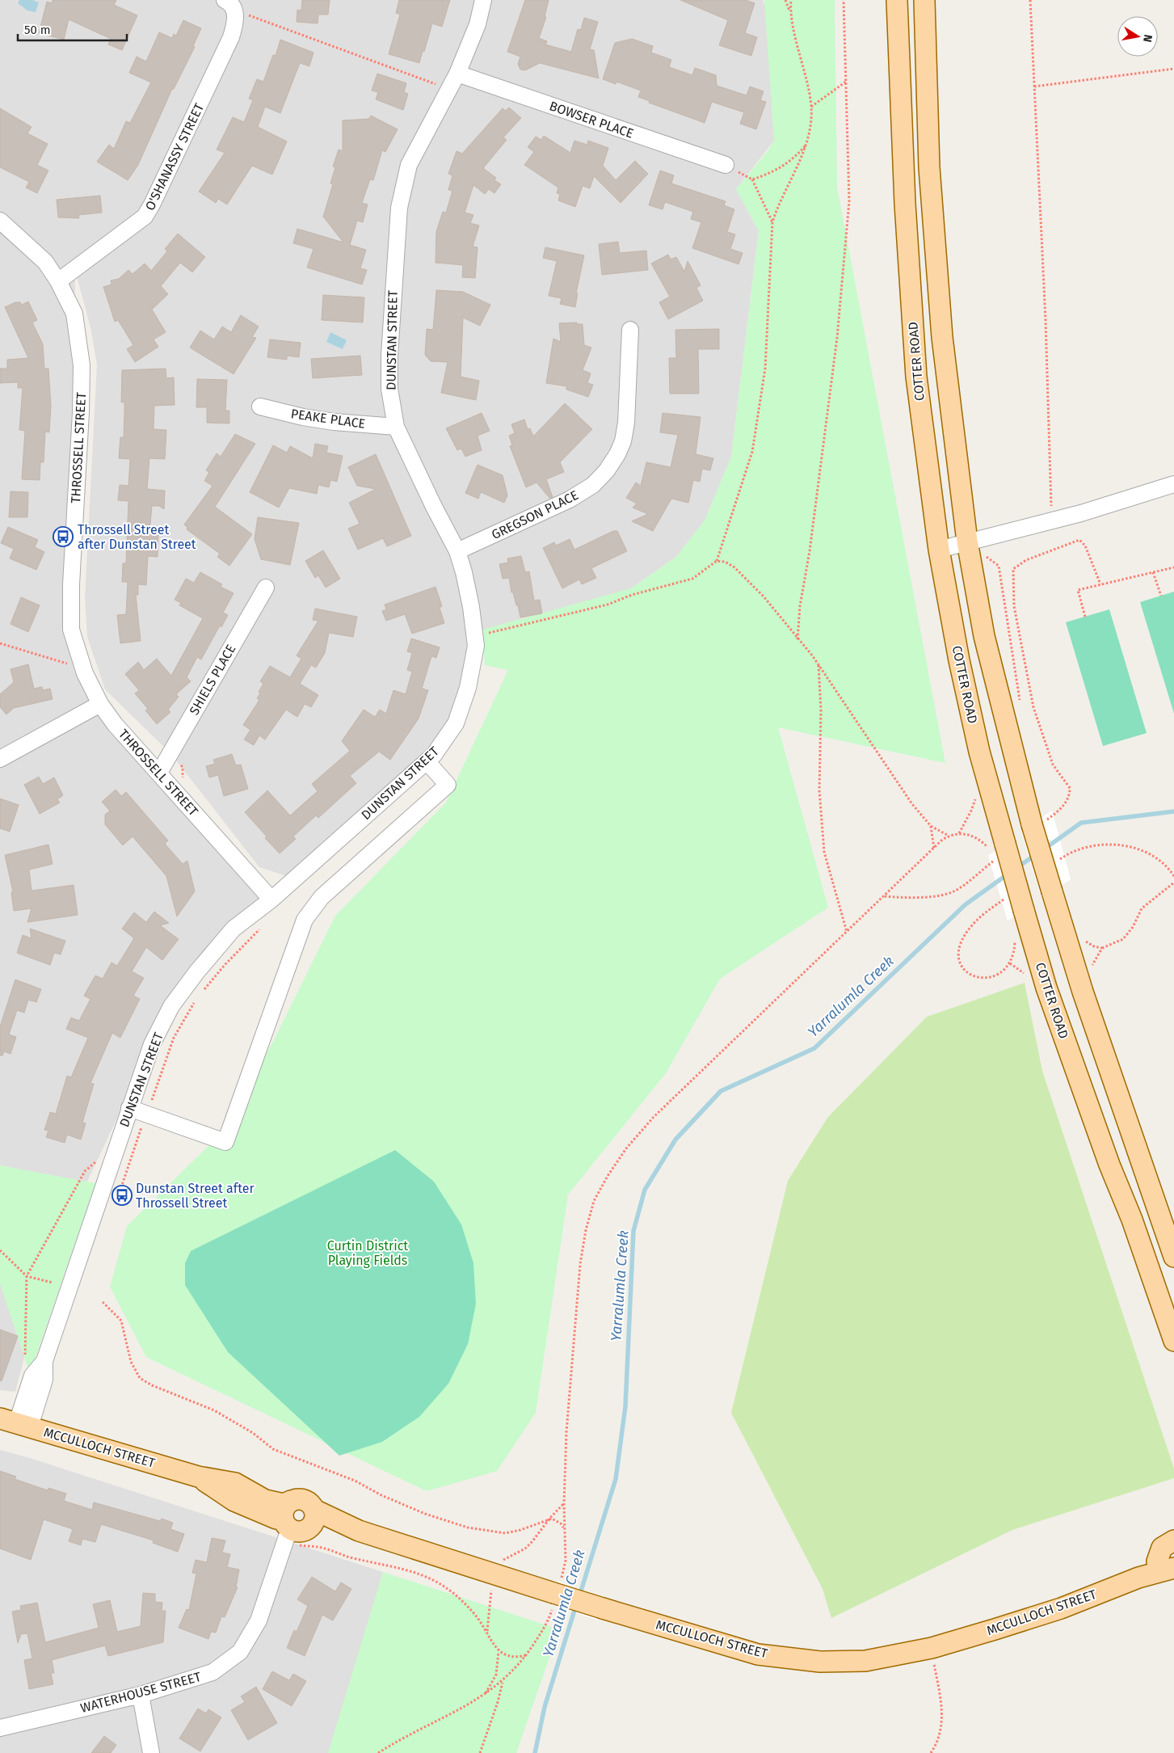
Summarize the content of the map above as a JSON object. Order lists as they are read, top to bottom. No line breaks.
{"streets":{"main road":["COTTER ROAD","MCCULLOCH STREET"],"street":["BOWSER PLACE","O'SHANASSY STREET","DUNSTAN STREET","PEAKE PLACE","THROSSELL STREET","GREGSON PLACE","SHIELS PLACE","WATERHOUSE STREET"]},"crossings":[["BOWSER PLACE","DUNSTAN STREET"],["O'SHANASSY STREET","THROSSELL STREET"],["DUNSTAN STREET","PEAKE PLACE"],["DUNSTAN STREET","THROSSELL STREET"],["DUNSTAN STREET","GREGSON PLACE"],["DUNSTAN STREET","MCCULLOCH STREET"],["THROSSELL STREET","SHIELS PLACE"],["MCCULLOCH STREET","WATERHOUSE STREET"]],"water":["Yarralumla Creek"],"parks":["Curtin District Playing Fields"],"places":{"bus stop":["Throssell Street after Dunstan Street","Dunstan Street after Throssell Street"]},"scale_bar":"50 m","north":"right"}
